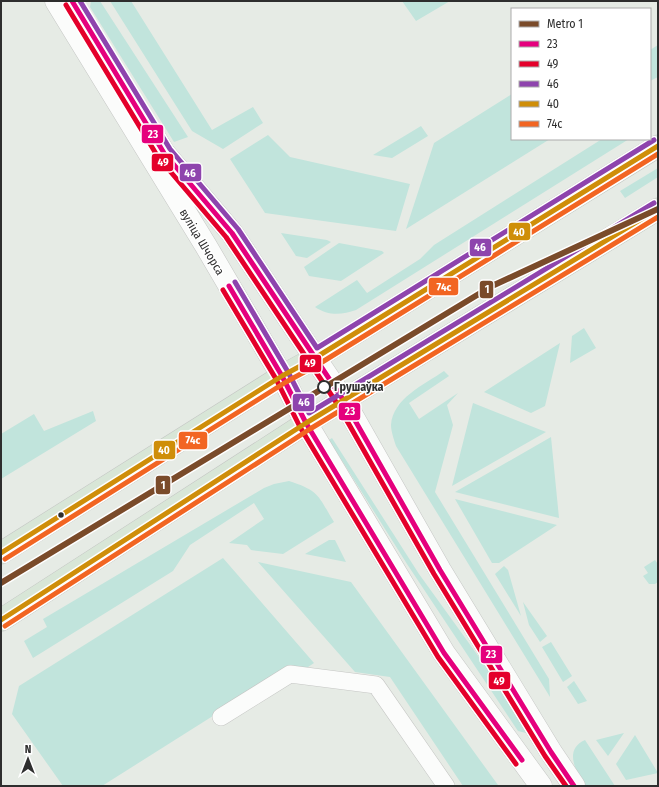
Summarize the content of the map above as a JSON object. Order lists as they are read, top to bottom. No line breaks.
{"streets":{"main road":["вуліца Шчорса"]},"places":["Грушаўка"],"lines":["transit line 23","transit line 46","transit line 49","transit line 40","transit line 74с","metro line 1"],"legend":["Metro 1","23","49","46","40","74с"],"north":"top"}
